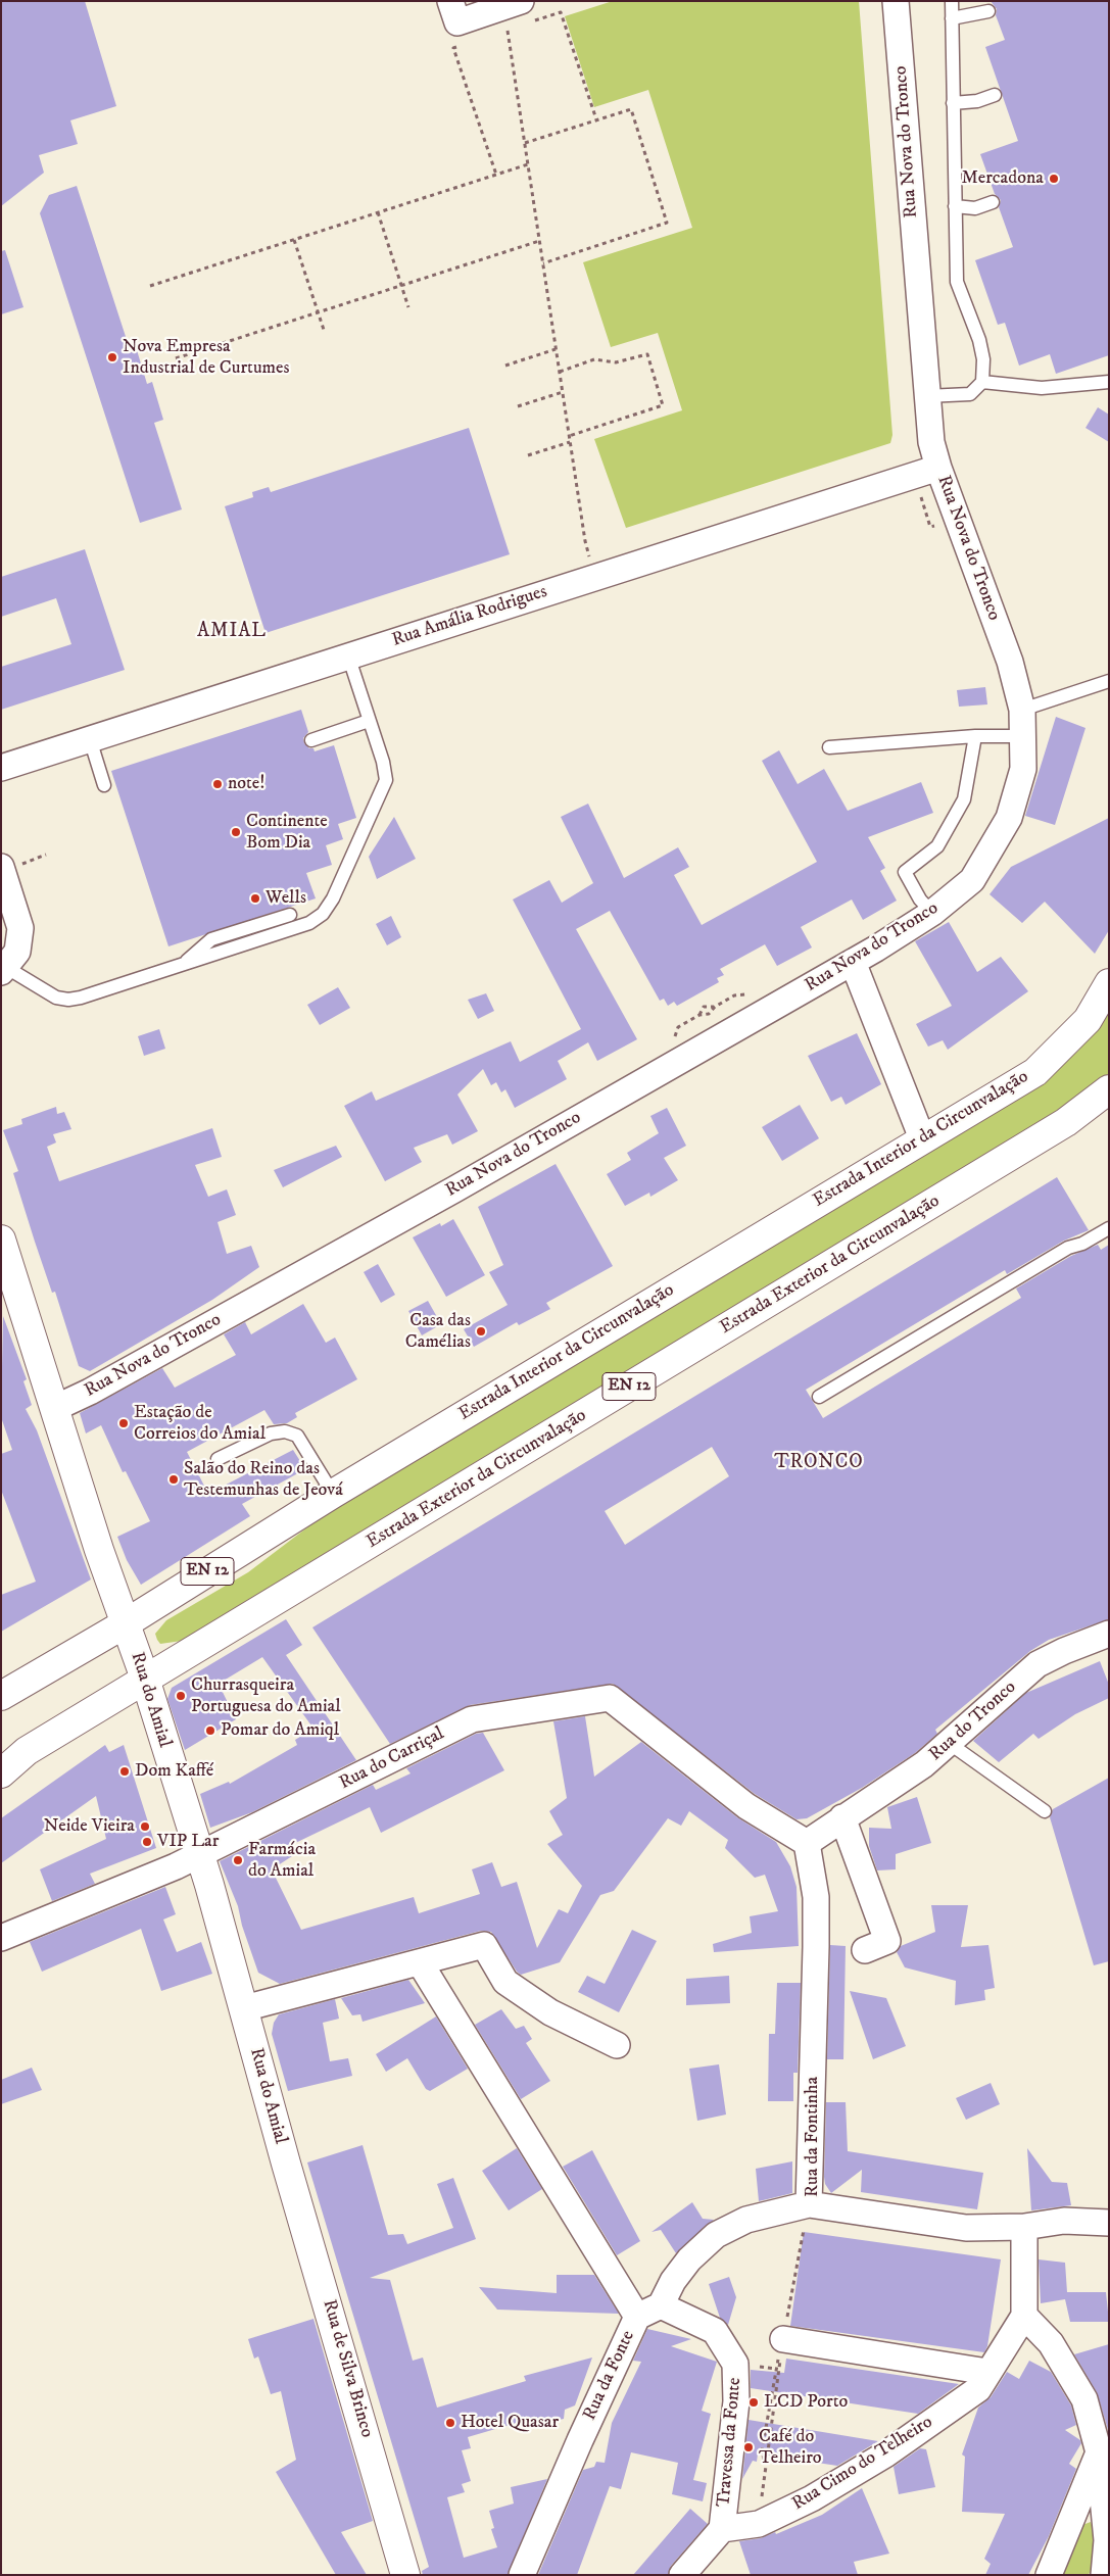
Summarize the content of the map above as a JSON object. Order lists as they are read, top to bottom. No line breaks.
{"streets":{"main road":["Estrada Interior da Circunvalação","Estrada Exterior da Circunvalação","EN 12","Rua do Amial","Rua de Silva Brinco"],"street":["Rua Nova do Tronco","Rua Amália Rodrigues","Rua do Tronco","Rua do Carriçal","Rua da Fontinha","Rua da Fonte","Travessa da Fonte","Rua Cimo do Telheiro"]},"crossings":[["Rua Nova do Tronco","Rua Amália Rodrigues"],["Rua Nova do Tronco","Rua do Amial"],["Estrada Interior da Circunvalação","Rua do Amial"],["Estrada Exterior da Circunvalação","Rua do Amial"],["Rua do Amial","Rua do Carriçal"],["Rua do Amial","Rua de Silva Brinco"],["Rua do Tronco","Rua do Carriçal"],["Rua do Tronco","Rua da Fontinha"],["Rua do Carriçal","Rua da Fontinha"],["Rua da Fonte","Travessa da Fonte"],["Travessa da Fonte","Rua Cimo do Telheiro"]],"districts":["AMIAL","TRONCO"],"places":["Mercadona","Nova Empresa Industrial de Curtumes","note!","Continente Bom Dia","Wells","Casa das Camélias","Estação de Correios do Amial","Salão do Reino das Testemunhas de Jeová","Churrasqueira Portuguesa do Amial","Pomar do Amiql","Dom Kaffé","Neide Vieira","VIP Lar","Farmácia do Amial","LCD Porto","Hotel Quasar","Café do Telheiro"]}
